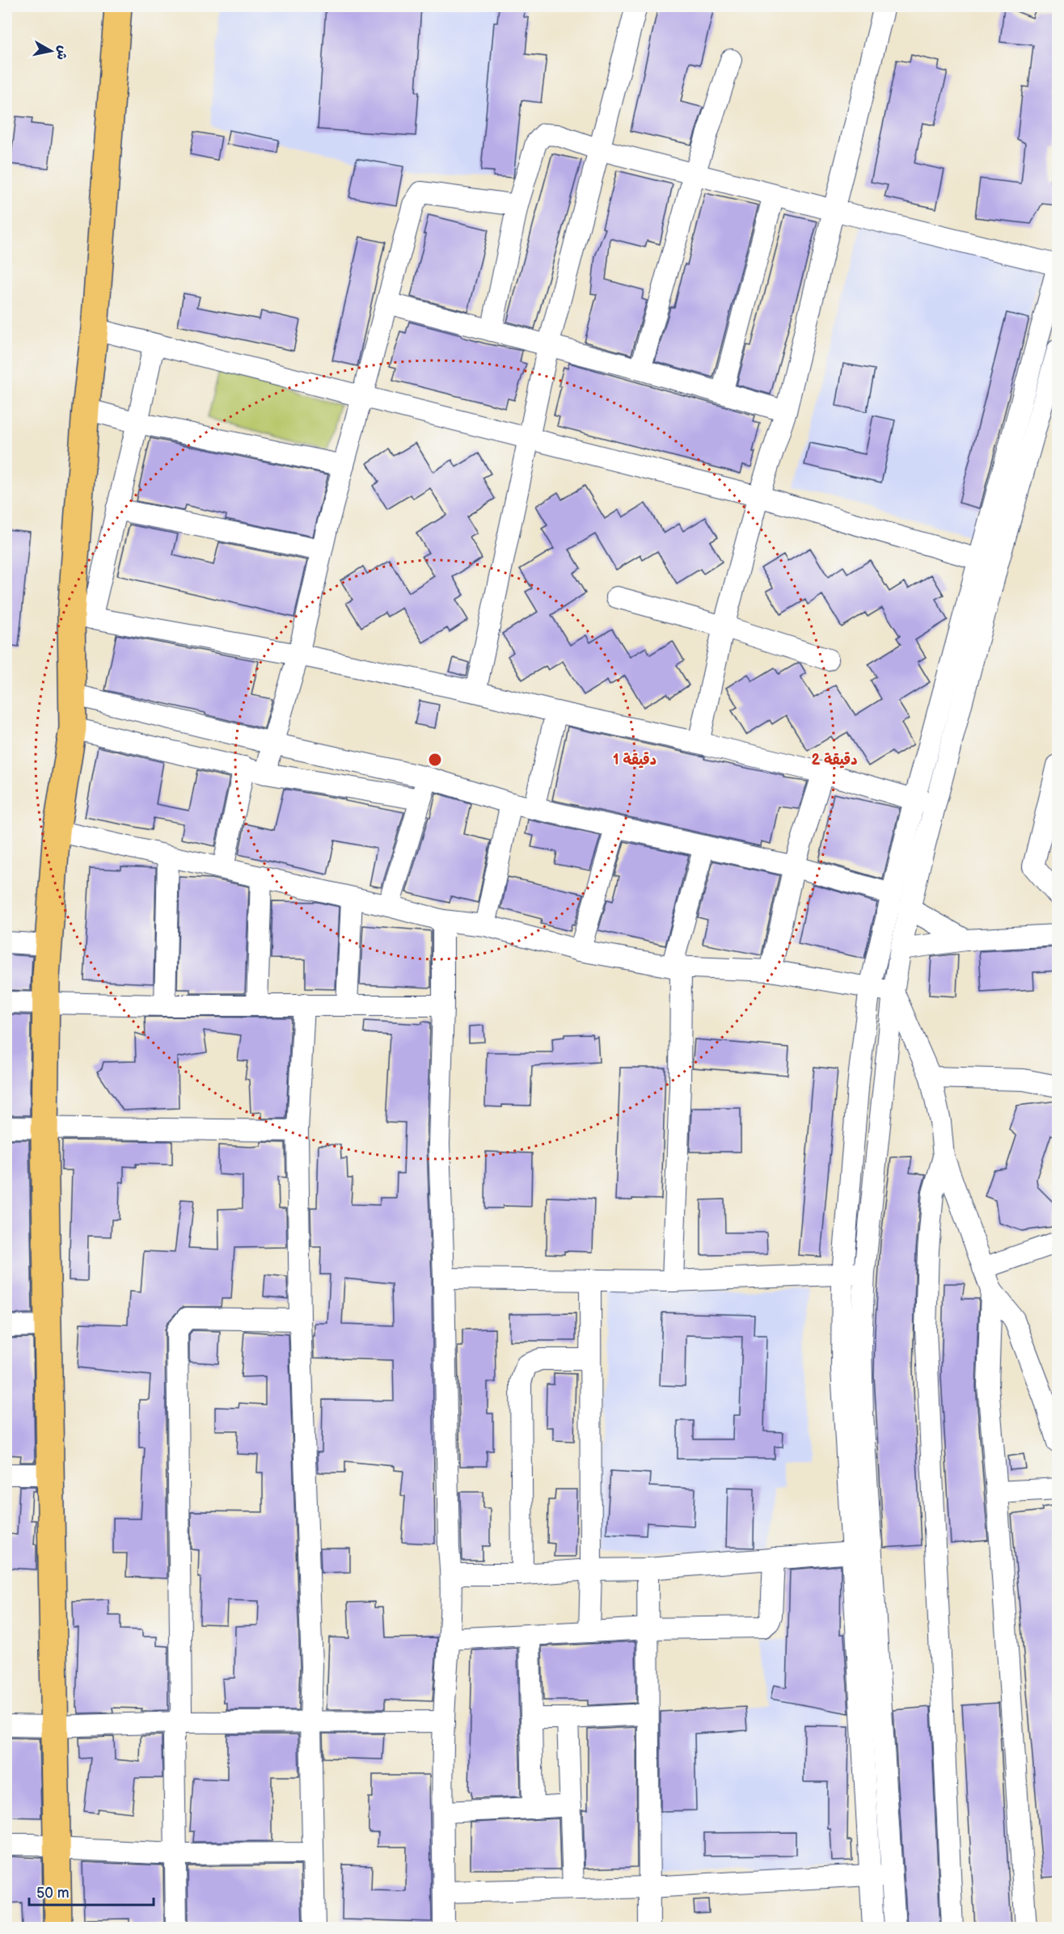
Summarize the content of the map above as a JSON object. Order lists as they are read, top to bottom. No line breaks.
{"scale_bar":"50 m","north":"right","rings":["1 دقيقة","2 دقيقة"]}
